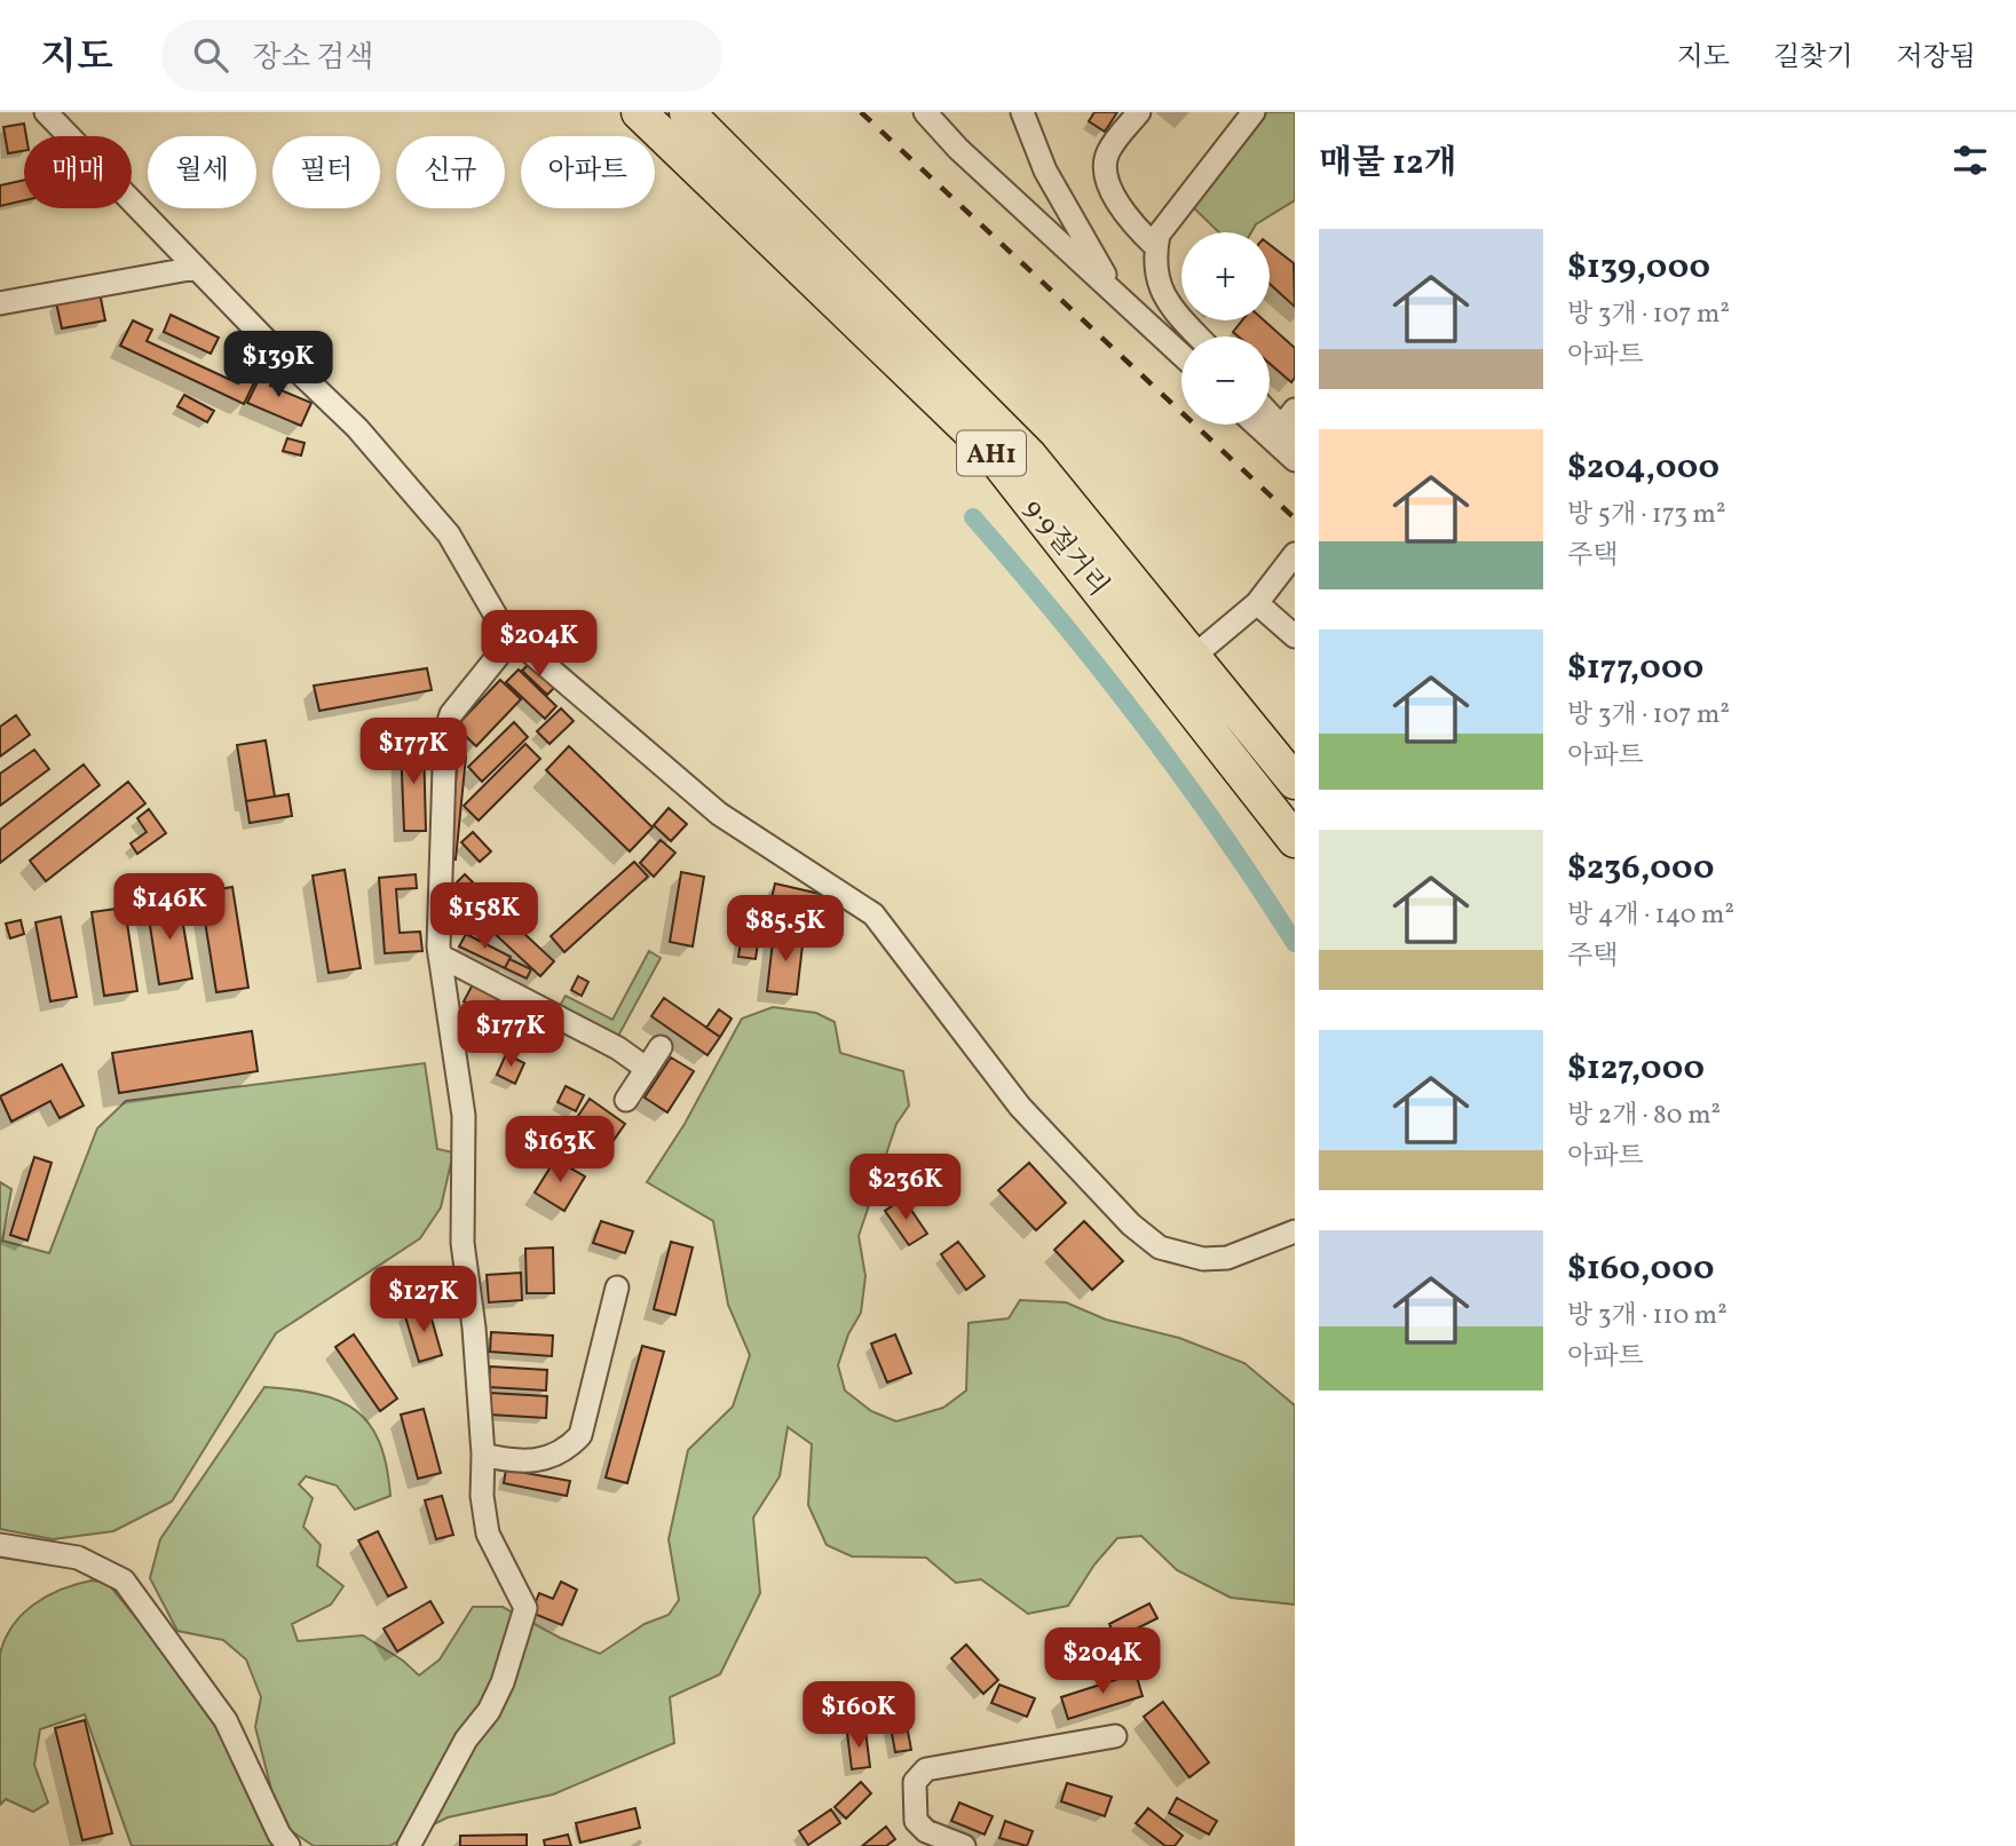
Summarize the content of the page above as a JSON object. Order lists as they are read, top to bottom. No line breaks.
{"streets":{"highway":["AH1","9·9절거리"]},"page":{"header":"지도","search":"장소 검색","nav":["지도","길찾기","저장됨"],"heading":"매물 12개","chip":["매매","월세","필터","신규","아파트"],"list":[{"name":"$139,000","note":"방 3개 · 107 m² · 아파트"},{"name":"$204,000","note":"방 5개 · 173 m² · 주택"},{"name":"$177,000","note":"방 3개 · 107 m² · 아파트"},{"name":"$236,000","note":"방 4개 · 140 m² · 주택"},{"name":"$127,000","note":"방 2개 · 80 m² · 아파트"},{"name":"$160,000","note":"방 3개 · 110 m² · 아파트"}],"map_buttons":["+","−"],"price":["$139K","$204K","$177K","$146K","$158K","$85.5K","$177K","$163K","$236K","$127K","$204K","$160K"]}}
